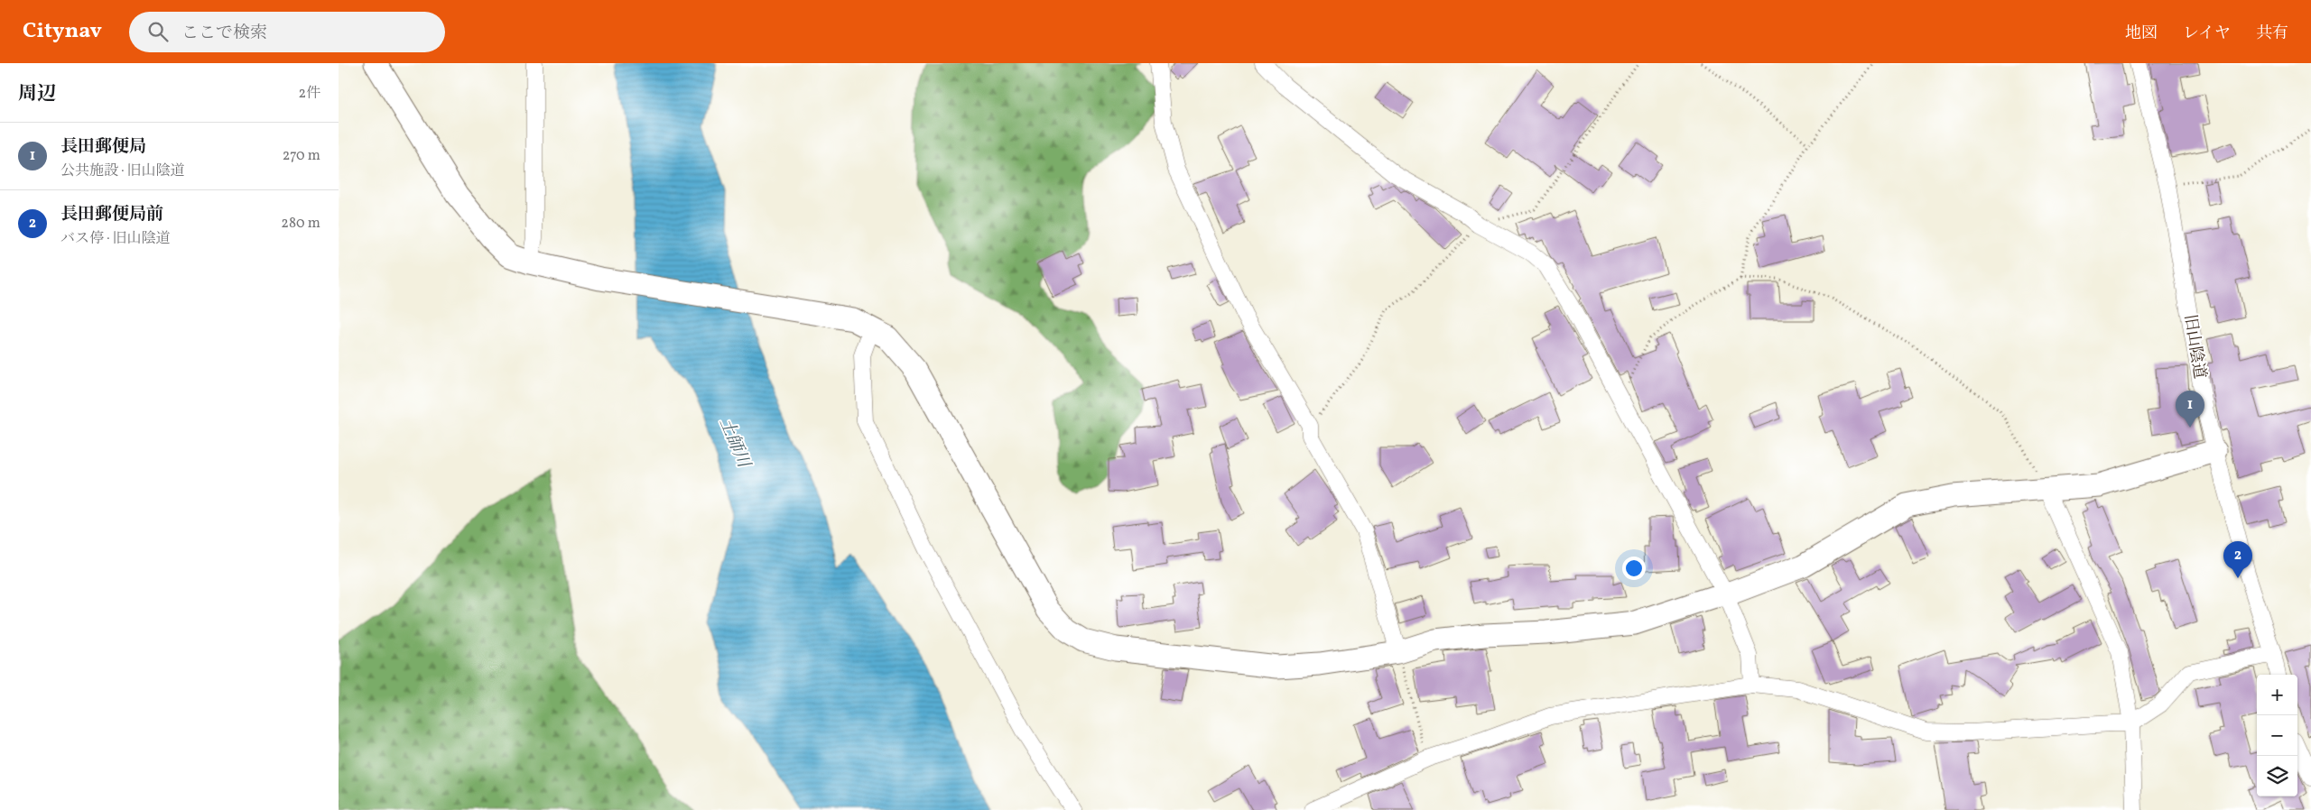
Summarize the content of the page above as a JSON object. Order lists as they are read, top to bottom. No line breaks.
{"streets":{"street":["旧山陰道"]},"water":["土師川"],"page":{"header":"Citynav","search":"ここで検索","nav":["地図","レイヤ","共有"],"heading":["周辺","2件"],"list":[{"mark":"1","name":"長田郵便局","note":"公共施設 · 旧山陰道","value":"270 m"},{"mark":"2","name":"長田郵便局前","note":"バス停 · 旧山陰道","value":"280 m"}],"pins":["1","2"],"map_buttons":["+","−"]}}
